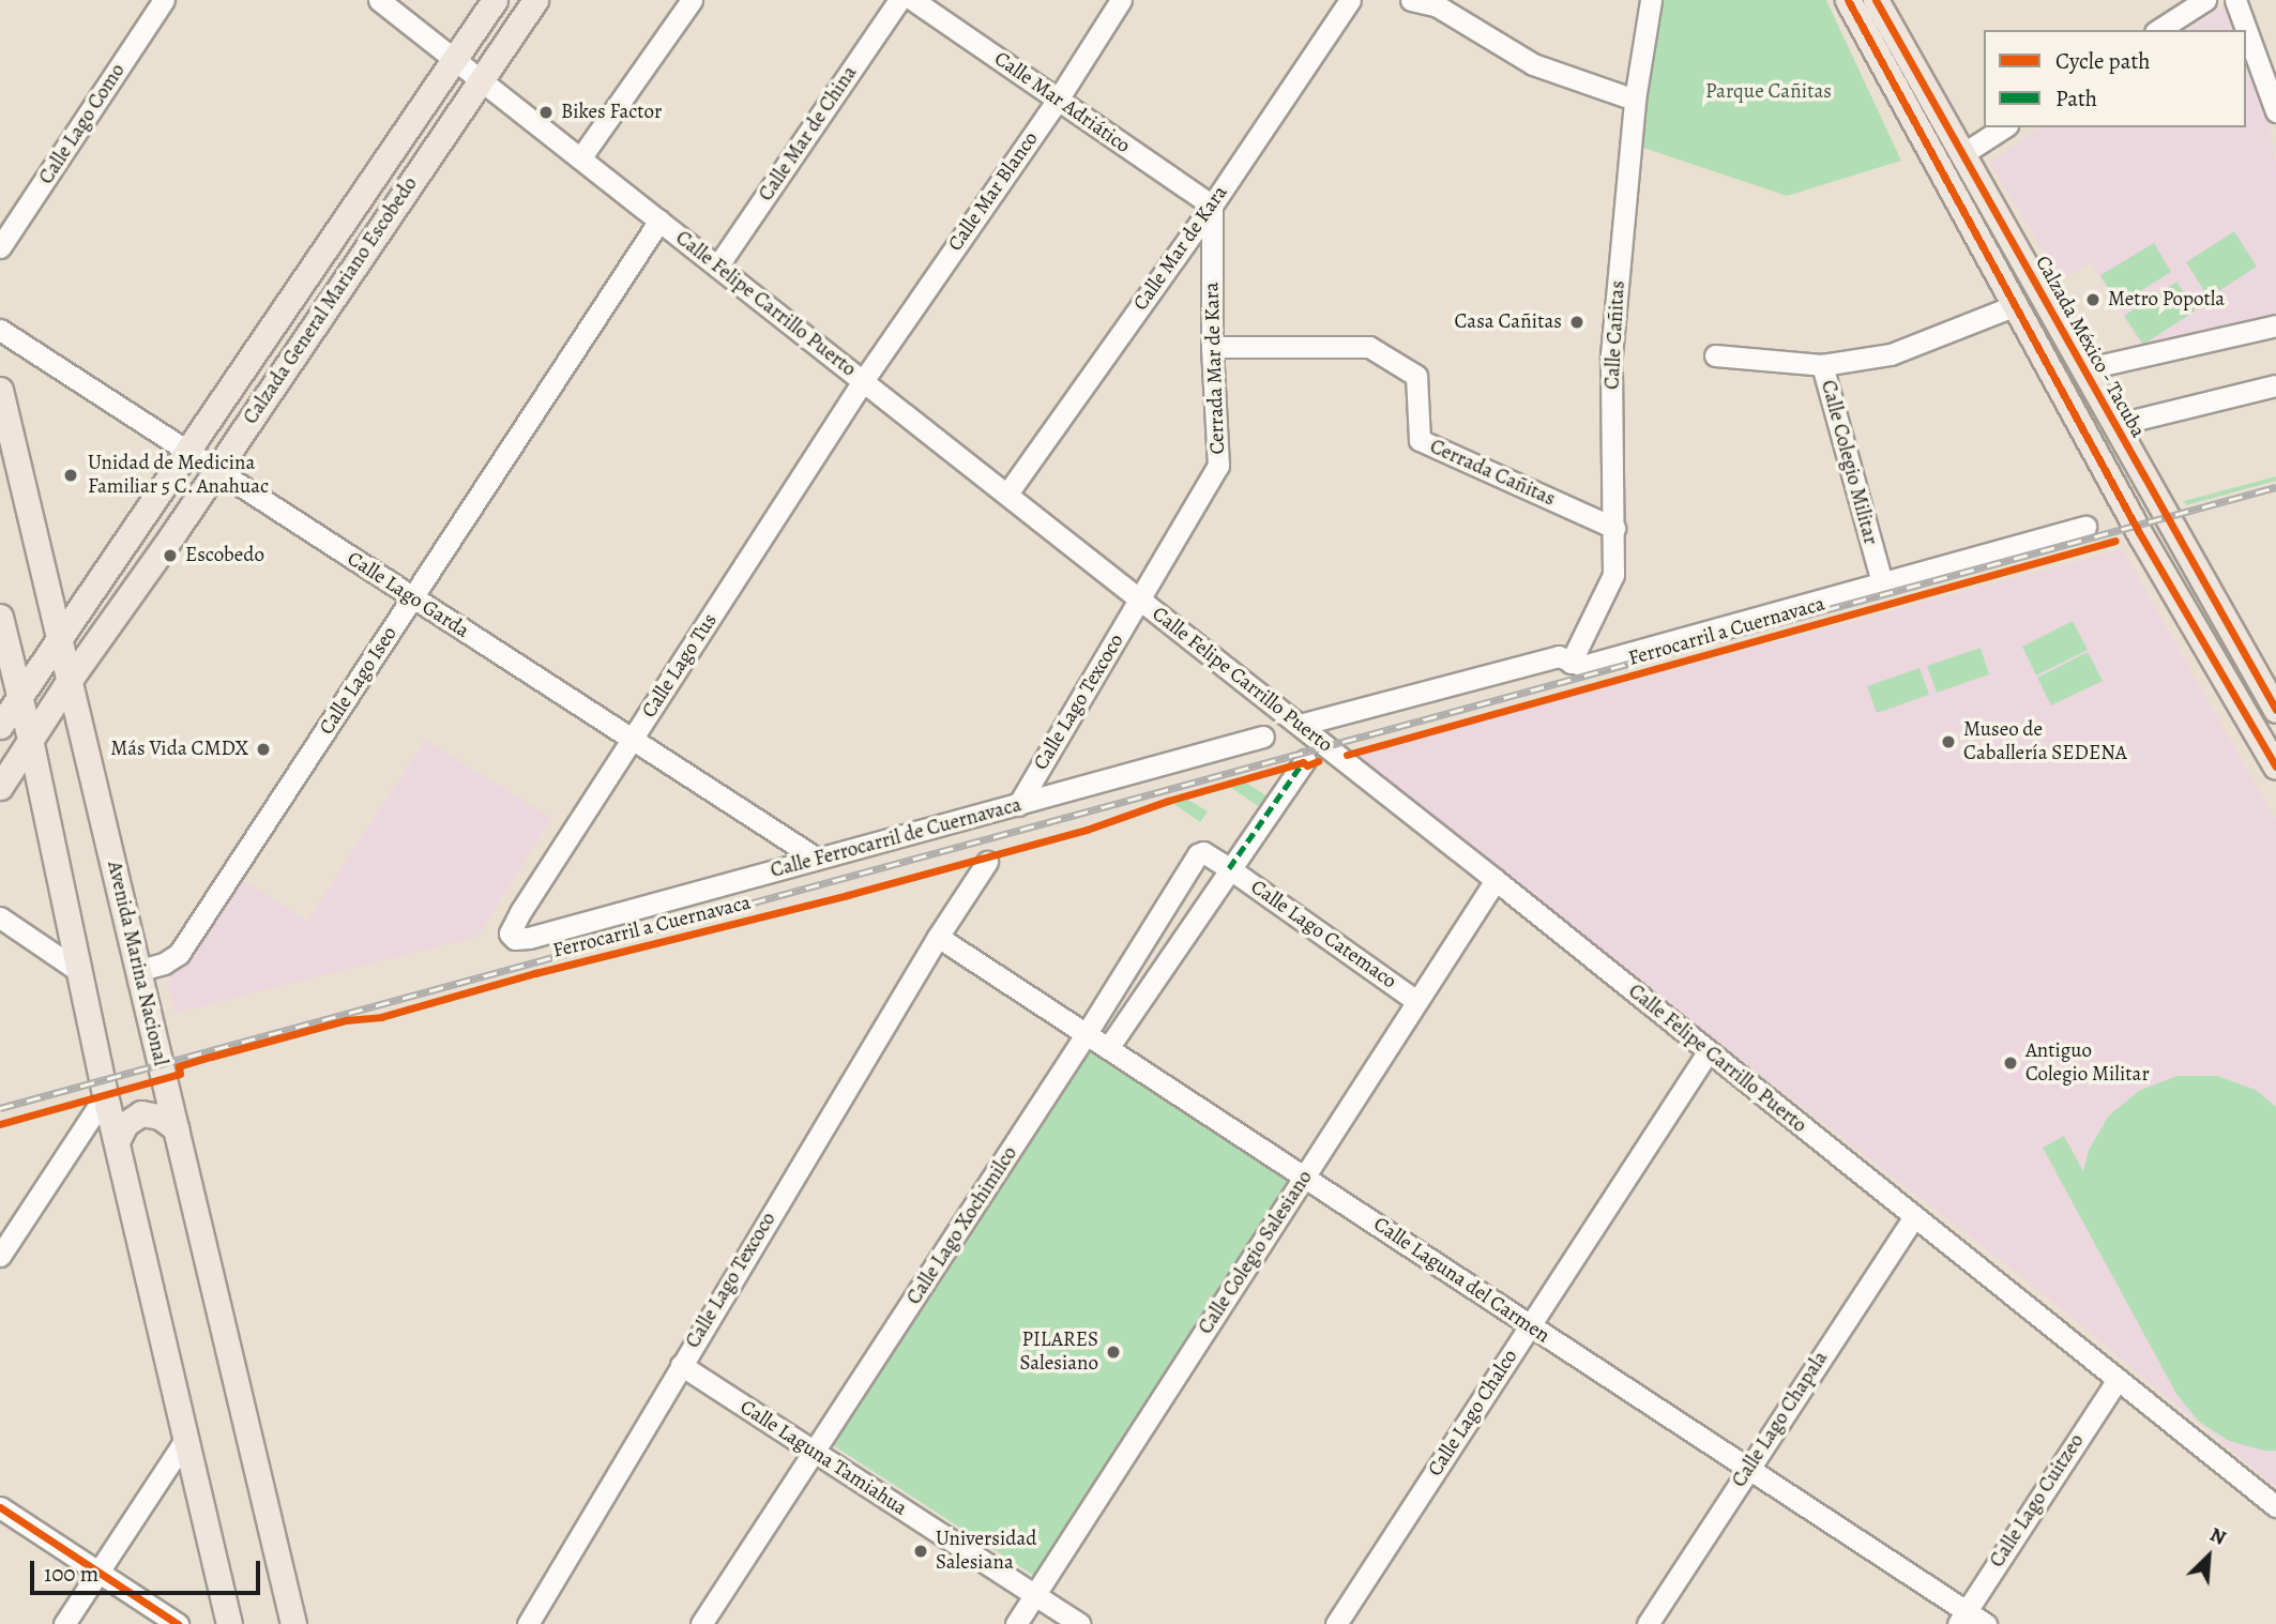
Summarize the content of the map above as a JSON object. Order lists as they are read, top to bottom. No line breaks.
{"streets":{"main road":["Calzada General Mariano Escobedo","Calzada México - Tacuba","Avenida Marina Nacional"],"street":["Calle Mar Adriático","Calle Lago Como","Calle Mar de China","Calle Mar Blanco","Calle Mar de Kara","Calle Felipe Carrillo Puerto","Calle Cañitas","Cerrada Mar de Kara","Calle Colegio Militar","Cerrada Cañitas","Calle Lago Garda","Calle Lago Tus","Calle Lago Iseo","Calle Lago Texcoco","Calle Ferrocarril de Cuernavaca","Calle Lago Catemaco","Calle Lago Xochimilco","Calle Colegio Salesiano","Calle Laguna del Carmen","Calle Lago Chalco","Calle Lago Chapala","Calle Laguna Tamiahua","Calle Lago Cuitzeo"],"cycle path":["Ferrocarril a Cuernavaca"]},"crossings":[["Calle Mar Adriático","Calle Mar Blanco"],["Calle Mar Adriático","Calle Mar de Kara"],["Calle Mar Adriático","Cerrada Mar de Kara"],["Calle Mar de China","Calle Felipe Carrillo Puerto"],["Calle Mar Blanco","Calle Felipe Carrillo Puerto"],["Calle Mar Blanco","Calle Lago Tus"],["Calle Mar de Kara","Calle Felipe Carrillo Puerto"],["Calle Mar de Kara","Cerrada Mar de Kara"],["Calzada General Mariano Escobedo","Calle Felipe Carrillo Puerto"],["Calzada General Mariano Escobedo","Calle Lago Garda"],["Calzada General Mariano Escobedo","Avenida Marina Nacional"],["Calle Felipe Carrillo Puerto","Cerrada Mar de Kara"],["Calle Felipe Carrillo Puerto","Calle Lago Tus"],["Calle Felipe Carrillo Puerto","Calle Lago Iseo"],["Calle Felipe Carrillo Puerto","Calle Lago Texcoco"],["Calle Felipe Carrillo Puerto","Calle Colegio Salesiano"],["Calle Felipe Carrillo Puerto","Calle Lago Chalco"],["Calle Felipe Carrillo Puerto","Calle Lago Chapala"],["Calle Felipe Carrillo Puerto","Calle Lago Cuitzeo"],["Calle Cañitas","Cerrada Cañitas"],["Cerrada Mar de Kara","Cerrada Cañitas"],["Cerrada Mar de Kara","Calle Lago Texcoco"],["Calle Lago Garda","Calle Lago Tus"],["Calle Lago Garda","Calle Lago Iseo"],["Calle Lago Garda","Calle Ferrocarril de Cuernavaca"],["Calle Lago Tus","Calle Ferrocarril de Cuernavaca"],["Calle Lago Iseo","Avenida Marina Nacional"],["Calle Lago Texcoco","Calle Ferrocarril de Cuernavaca"],["Calle Lago Texcoco","Calle Laguna del Carmen"],["Calle Lago Texcoco","Calle Laguna Tamiahua"],["Calle Lago Catemaco","Calle Lago Xochimilco"],["Calle Lago Catemaco","Calle Colegio Salesiano"],["Calle Lago Xochimilco","Calle Laguna del Carmen"],["Calle Lago Xochimilco","Calle Laguna Tamiahua"],["Calle Colegio Salesiano","Calle Laguna del Carmen"],["Calle Colegio Salesiano","Calle Laguna Tamiahua"],["Calle Laguna del Carmen","Calle Lago Chalco"],["Calle Laguna del Carmen","Calle Lago Chapala"],["Calle Laguna del Carmen","Calle Lago Cuitzeo"]],"parks":["Parque Cañitas"],"places":["Bikes Factor","Metro Popotla","Casa Cañitas","Unidad de Medicina Familiar 5 C. Anahuac","Escobedo","Museo de Caballería SEDENA","Más Vida CMDX","Antiguo Colegio Militar","PILARES Salesiano","Universidad Salesiana"],"legend":["Cycle path","Path"],"scale_bar":"100 m","north":"top right"}
